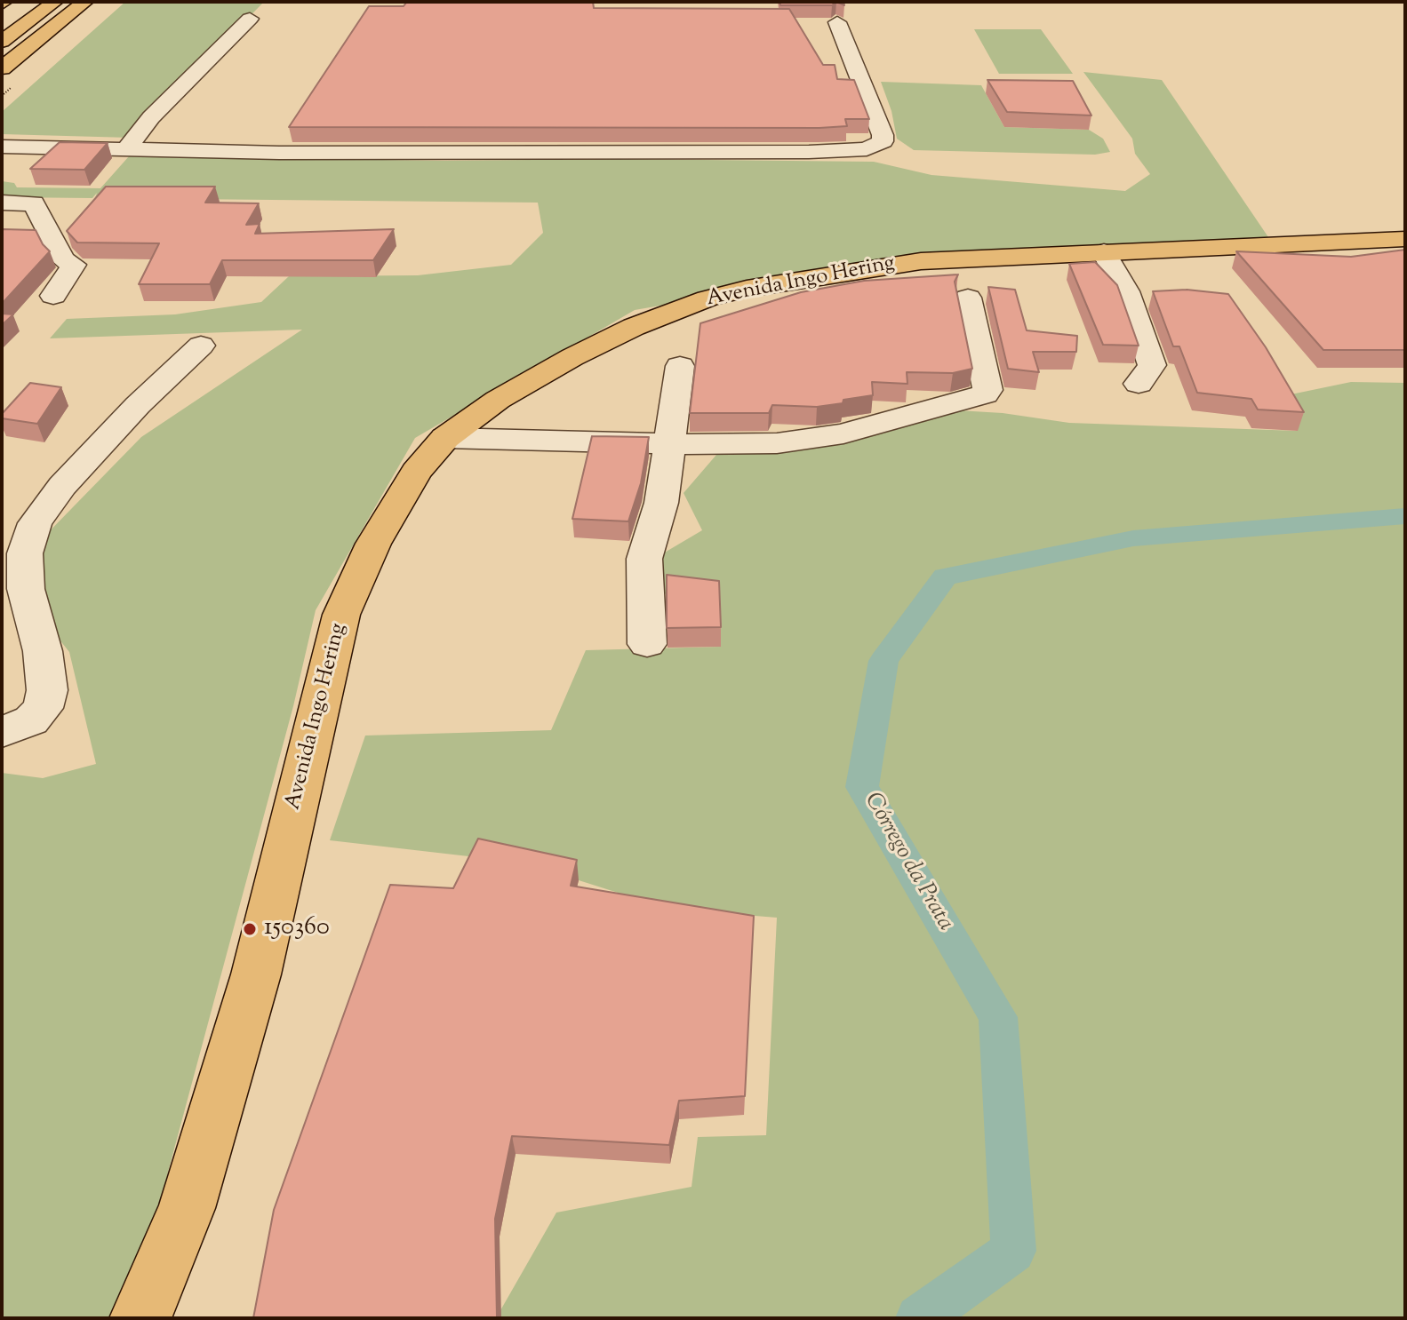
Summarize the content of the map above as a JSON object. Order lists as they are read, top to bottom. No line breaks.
{"streets":{"main road":["Avenida Ingo Hering"]},"water":["Córrego da Prata"],"places":["150360"]}
